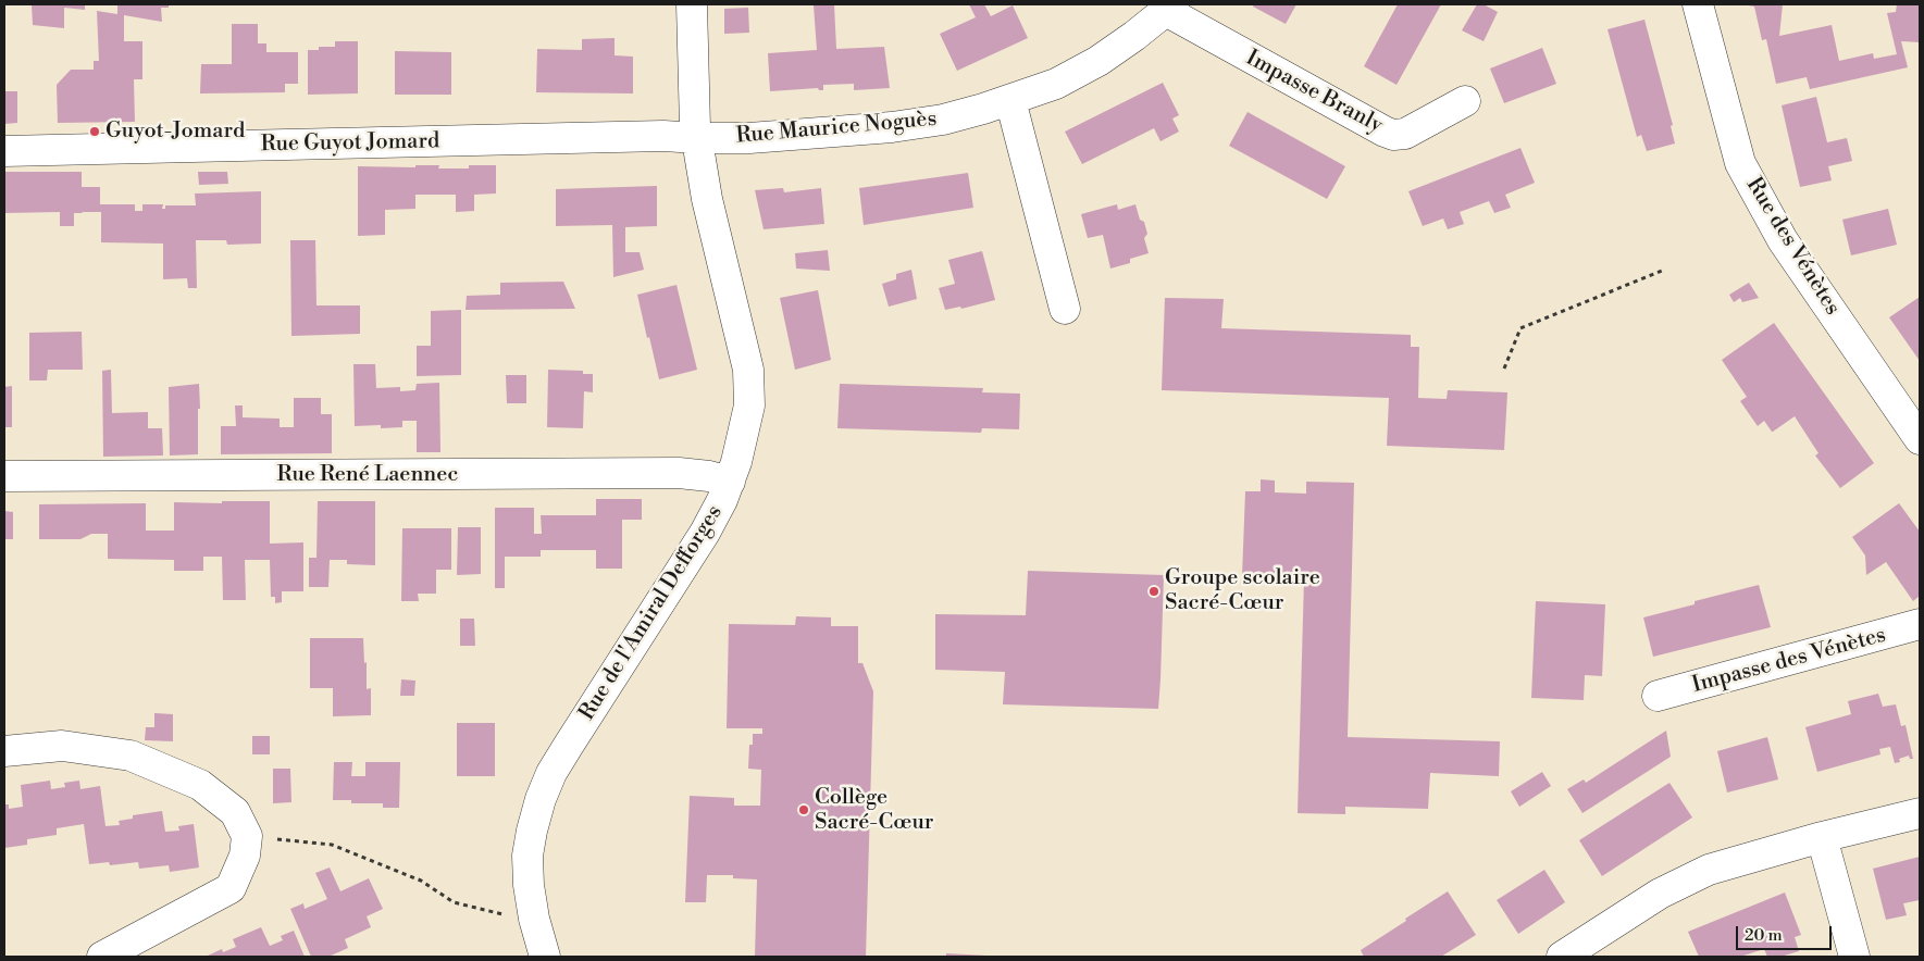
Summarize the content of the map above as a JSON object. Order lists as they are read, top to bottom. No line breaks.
{"streets":{"street":["Impasse Branly","Rue Maurice Noguès","Rue Guyot Jomard","Rue des Vénètes","Rue René Laennec","Rue de l'Amiral Defforges","Impasse des Vénètes"]},"crossings":[["Impasse Branly","Rue Maurice Noguès"],["Rue Maurice Noguès","Rue Guyot Jomard"],["Rue Maurice Noguès","Rue de l'Amiral Defforges"],["Rue Guyot Jomard","Rue de l'Amiral Defforges"],["Rue René Laennec","Rue de l'Amiral Defforges"]],"places":["Guyot-Jomard","Groupe scolaire Sacré-Cœur","Collège Sacré-Cœur"],"scale_bar":"20 m"}
